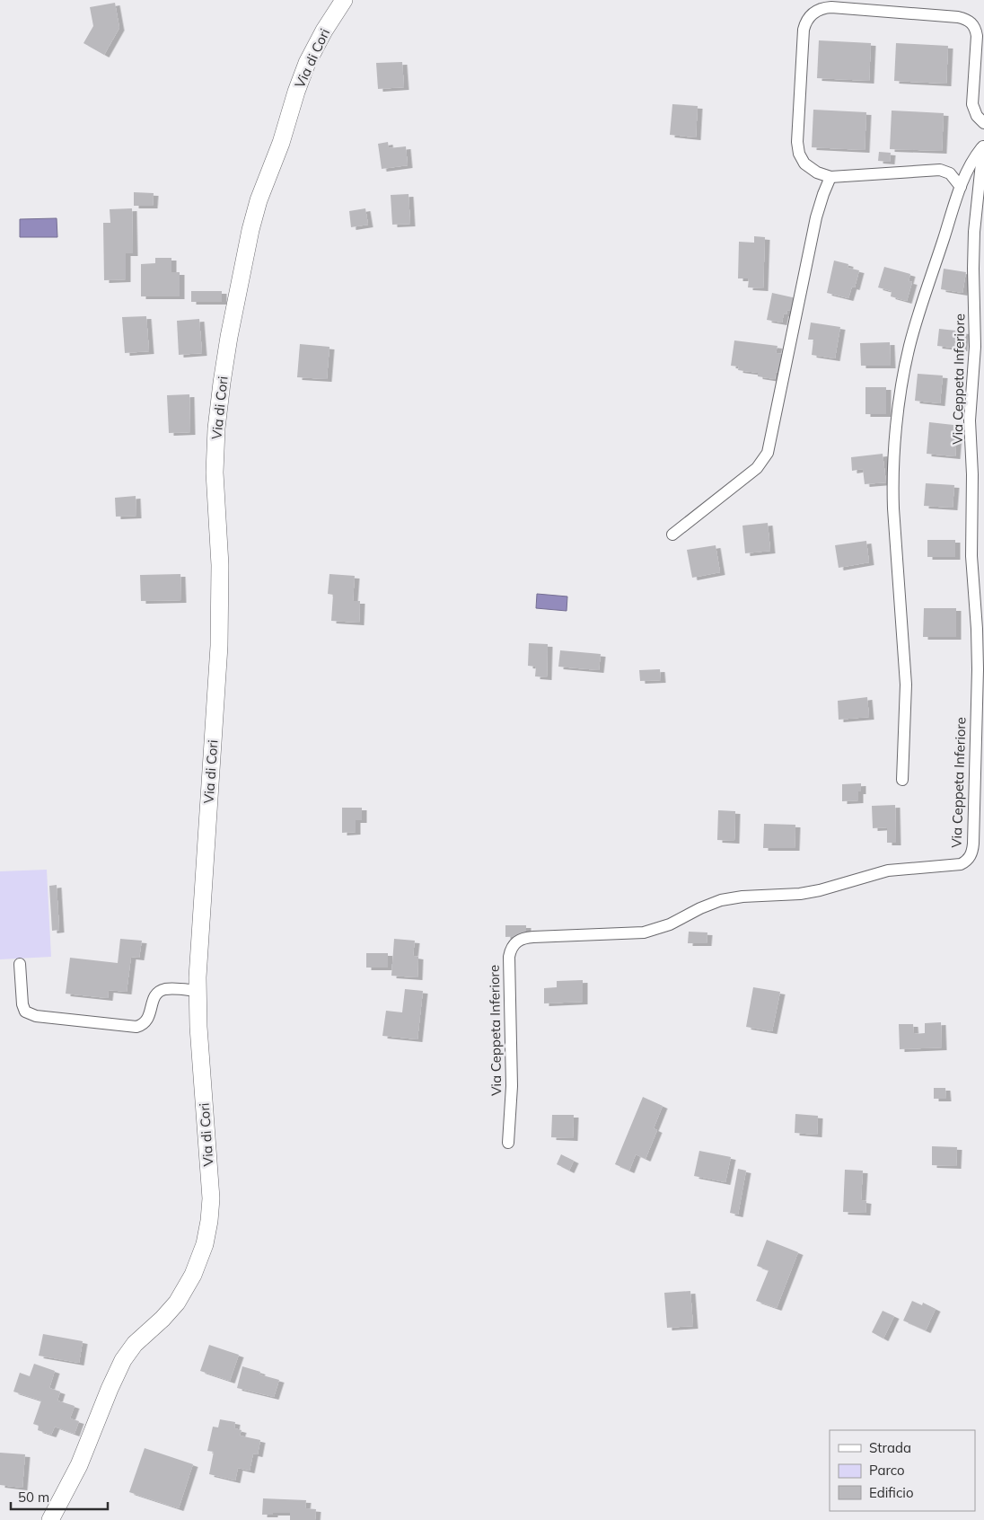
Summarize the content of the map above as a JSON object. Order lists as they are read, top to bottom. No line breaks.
{"streets":{"main road":["Via di Cori"],"street":["Via Ceppeta Inferiore"]},"legend":["Strada","Parco","Edificio"],"scale_bar":"50 m"}
